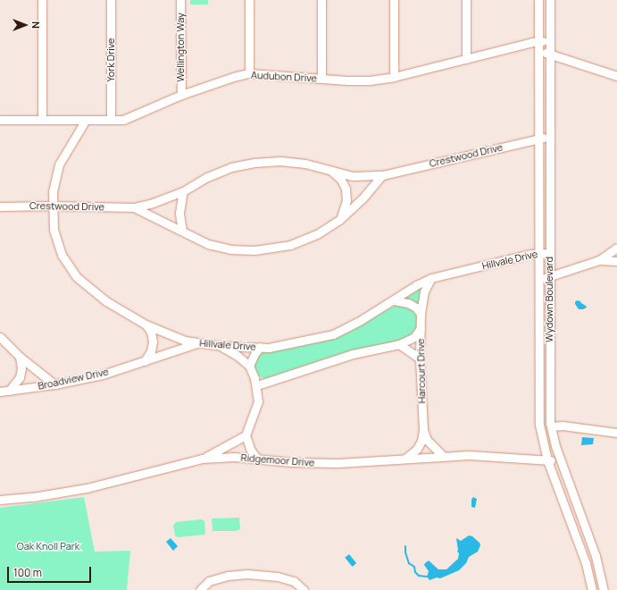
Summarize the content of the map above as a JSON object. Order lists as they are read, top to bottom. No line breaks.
{"streets":{"street":["Wellington Way","York Drive","Audubon Drive","Crestwood Drive","Hillvale Drive","Wydown Boulevard","Harcourt Drive","Broadview Drive","Ridgemoor Drive"]},"crossings":[["Wellington Way","Audubon Drive"],["York Drive","Audubon Drive"],["Audubon Drive","Hillvale Drive"],["Audubon Drive","Wydown Boulevard"],["Crestwood Drive","Hillvale Drive"],["Crestwood Drive","Wydown Boulevard"],["Hillvale Drive","Wydown Boulevard"],["Hillvale Drive","Harcourt Drive"],["Hillvale Drive","Broadview Drive"],["Wydown Boulevard","Ridgemoor Drive"],["Harcourt Drive","Ridgemoor Drive"]],"parks":["Oak Knoll Park"],"scale_bar":"100 m","north":"right"}
